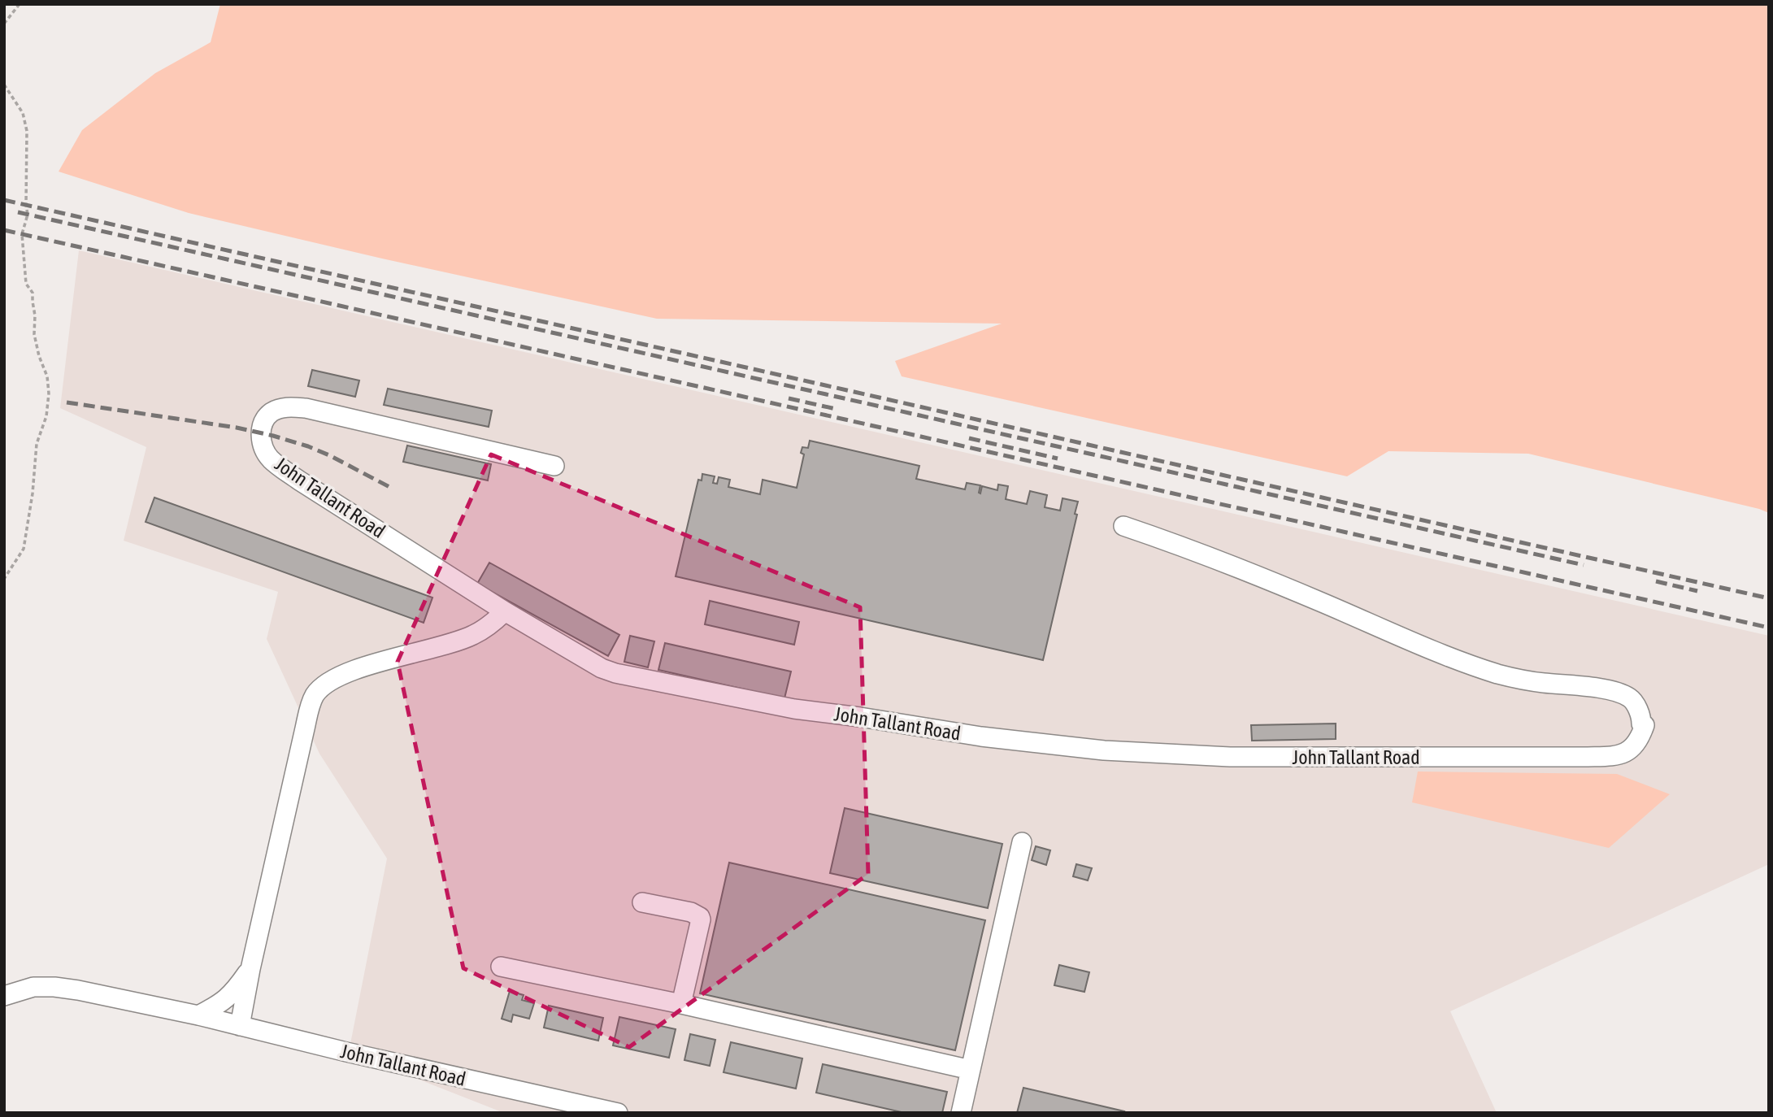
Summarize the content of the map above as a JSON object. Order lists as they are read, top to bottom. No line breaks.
{"streets":{"lane":["John Tallant Road"]}}
